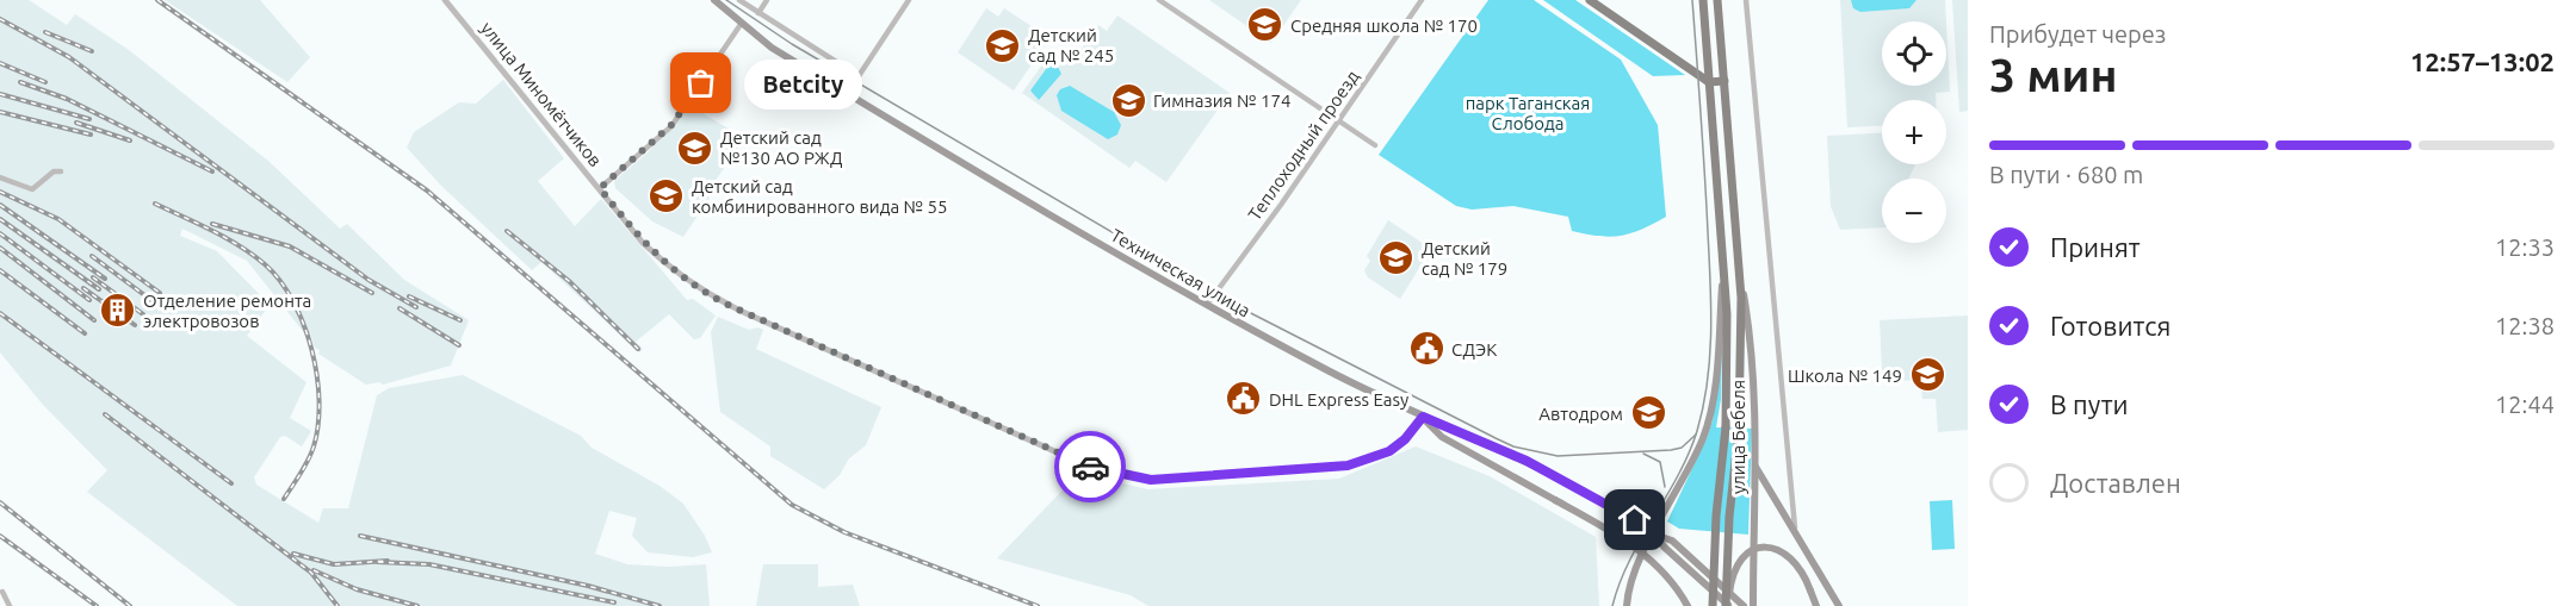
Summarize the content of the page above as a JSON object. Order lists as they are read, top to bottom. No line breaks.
{"streets":{"main road":["Техническая улица","улица Бебеля"],"street":["улица Миномётчиков","Теплоходный проезд"]},"crossings":[["улица Миномётчиков","Техническая улица"],["Теплоходный проезд","Техническая улица"],["Техническая улица","улица Бебеля"]],"parks":["парк Таганская Слобода"],"places":{"school or university":["Средняя школа № 170","Детский сад № 245","Гимназия № 174","Детский сад №130 АО РЖД","Детский сад комбинированного вида № 55","Детский сад № 179","Школа № 149","Автодром"],"other":["Betcity"],"building":["Отделение ремонта электровозов"],"public building":["СДЭК","DHL Express Easy"]},"page":{"heading":["3 мин","Прибудет через","12:57–13:02"],"map_buttons":["+","−"],"bubble":"Betcity","bar":"В пути · 680 m","list":[["Принят","12:33"],["Готовится","12:38"],["В пути","12:44"],"Доставлен"]}}
